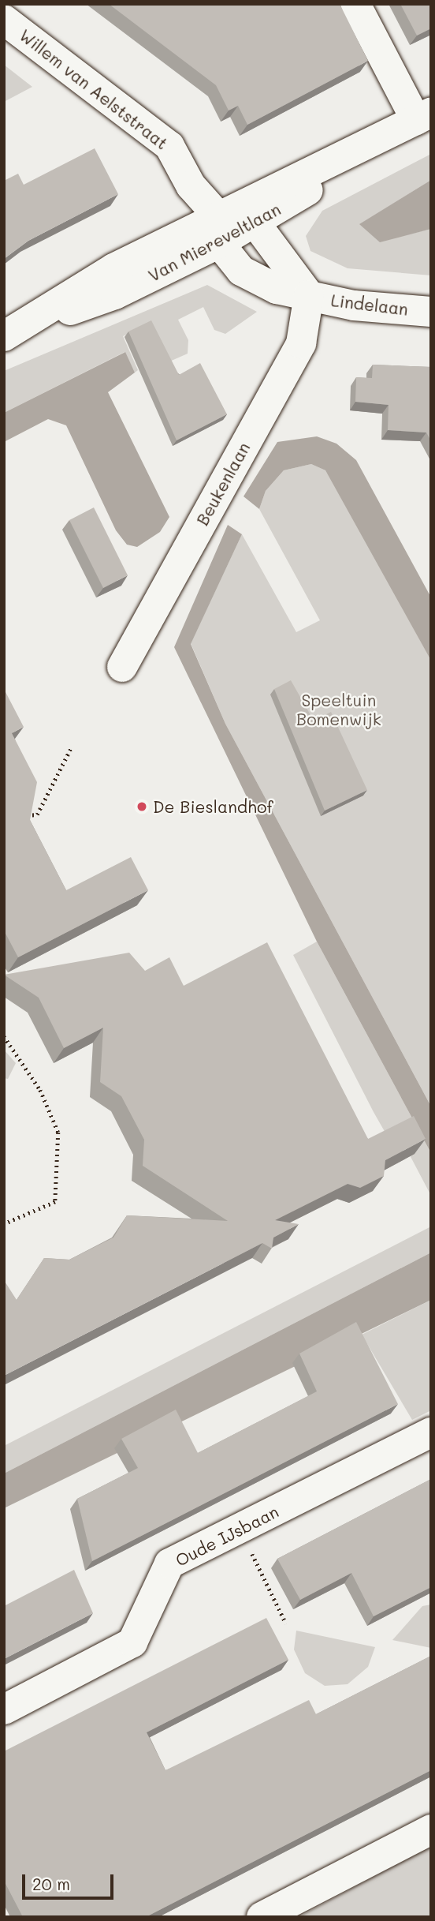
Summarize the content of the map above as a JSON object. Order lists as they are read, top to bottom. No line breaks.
{"streets":{"street":["Willem van Aelststraat","Van Miereveltlaan","Lindelaan","Beukenlaan","Oude IJsbaan"]},"crossings":[["Willem van Aelststraat","Van Miereveltlaan"],["Willem van Aelststraat","Lindelaan"],["Van Miereveltlaan","Lindelaan"],["Lindelaan","Beukenlaan"]],"parks":["Speeltuin Bomenwijk"],"places":["De Bieslandhof"],"scale_bar":"20 m"}
